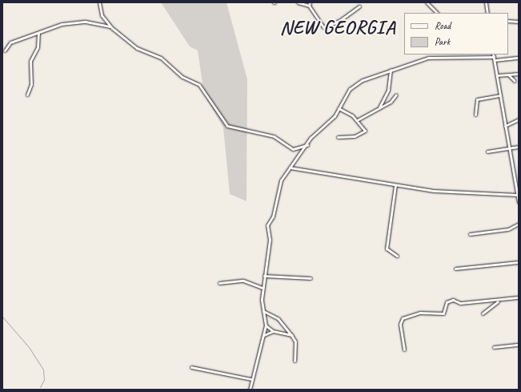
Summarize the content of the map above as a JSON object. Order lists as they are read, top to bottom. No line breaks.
{"districts":["NEW GEORGIA"],"legend":["Road","Park"]}
